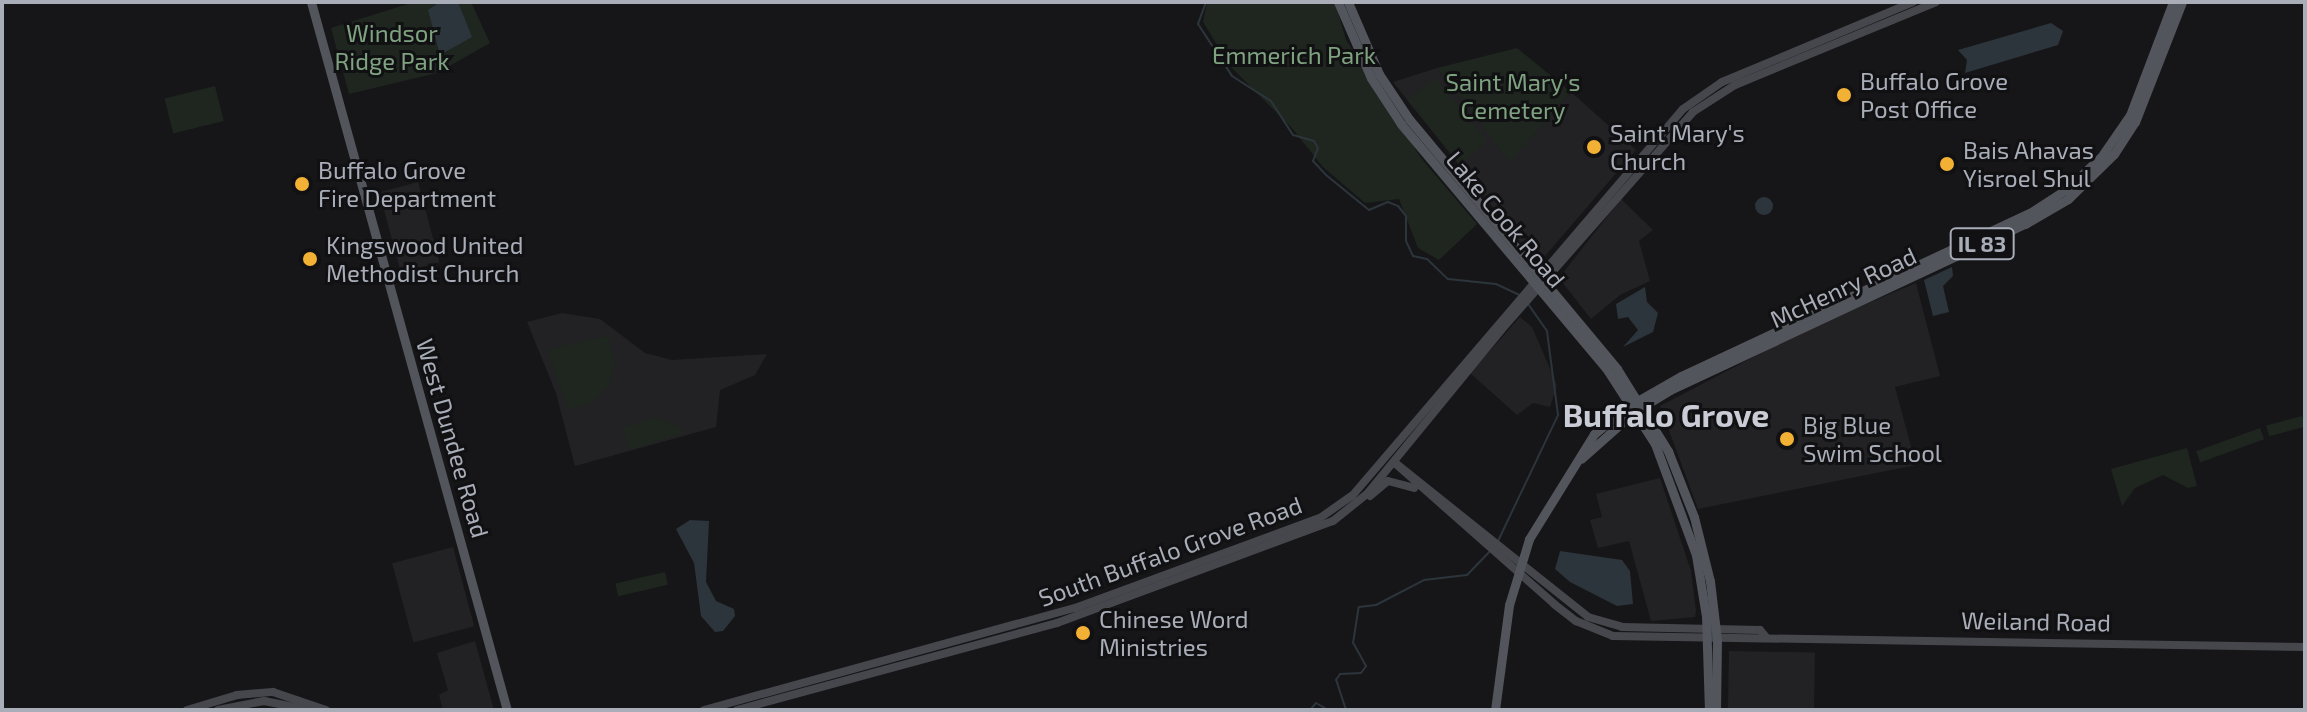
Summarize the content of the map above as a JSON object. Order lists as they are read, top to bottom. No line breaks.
{"streets":{"main road":["Lake Cook Road","IL 83","McHenry Road","West Dundee Road","South Buffalo Grove Road","Weiland Road"]},"crossings":[["Lake Cook Road","McHenry Road"],["Lake Cook Road","South Buffalo Grove Road"],["Lake Cook Road","Weiland Road"],["McHenry Road","Weiland Road"],["South Buffalo Grove Road","Weiland Road"]],"districts":["Buffalo Grove"],"parks":["Windsor Ridge Park","Emmerich Park","Saint Mary's Cemetery"],"places":["Buffalo Grove Post Office","Saint Mary's Church","Bais Ahavas Yisroel Shul","Buffalo Grove Fire Department","Kingswood United Methodist Church","Big Blue Swim School","Chinese Word Ministries"]}
